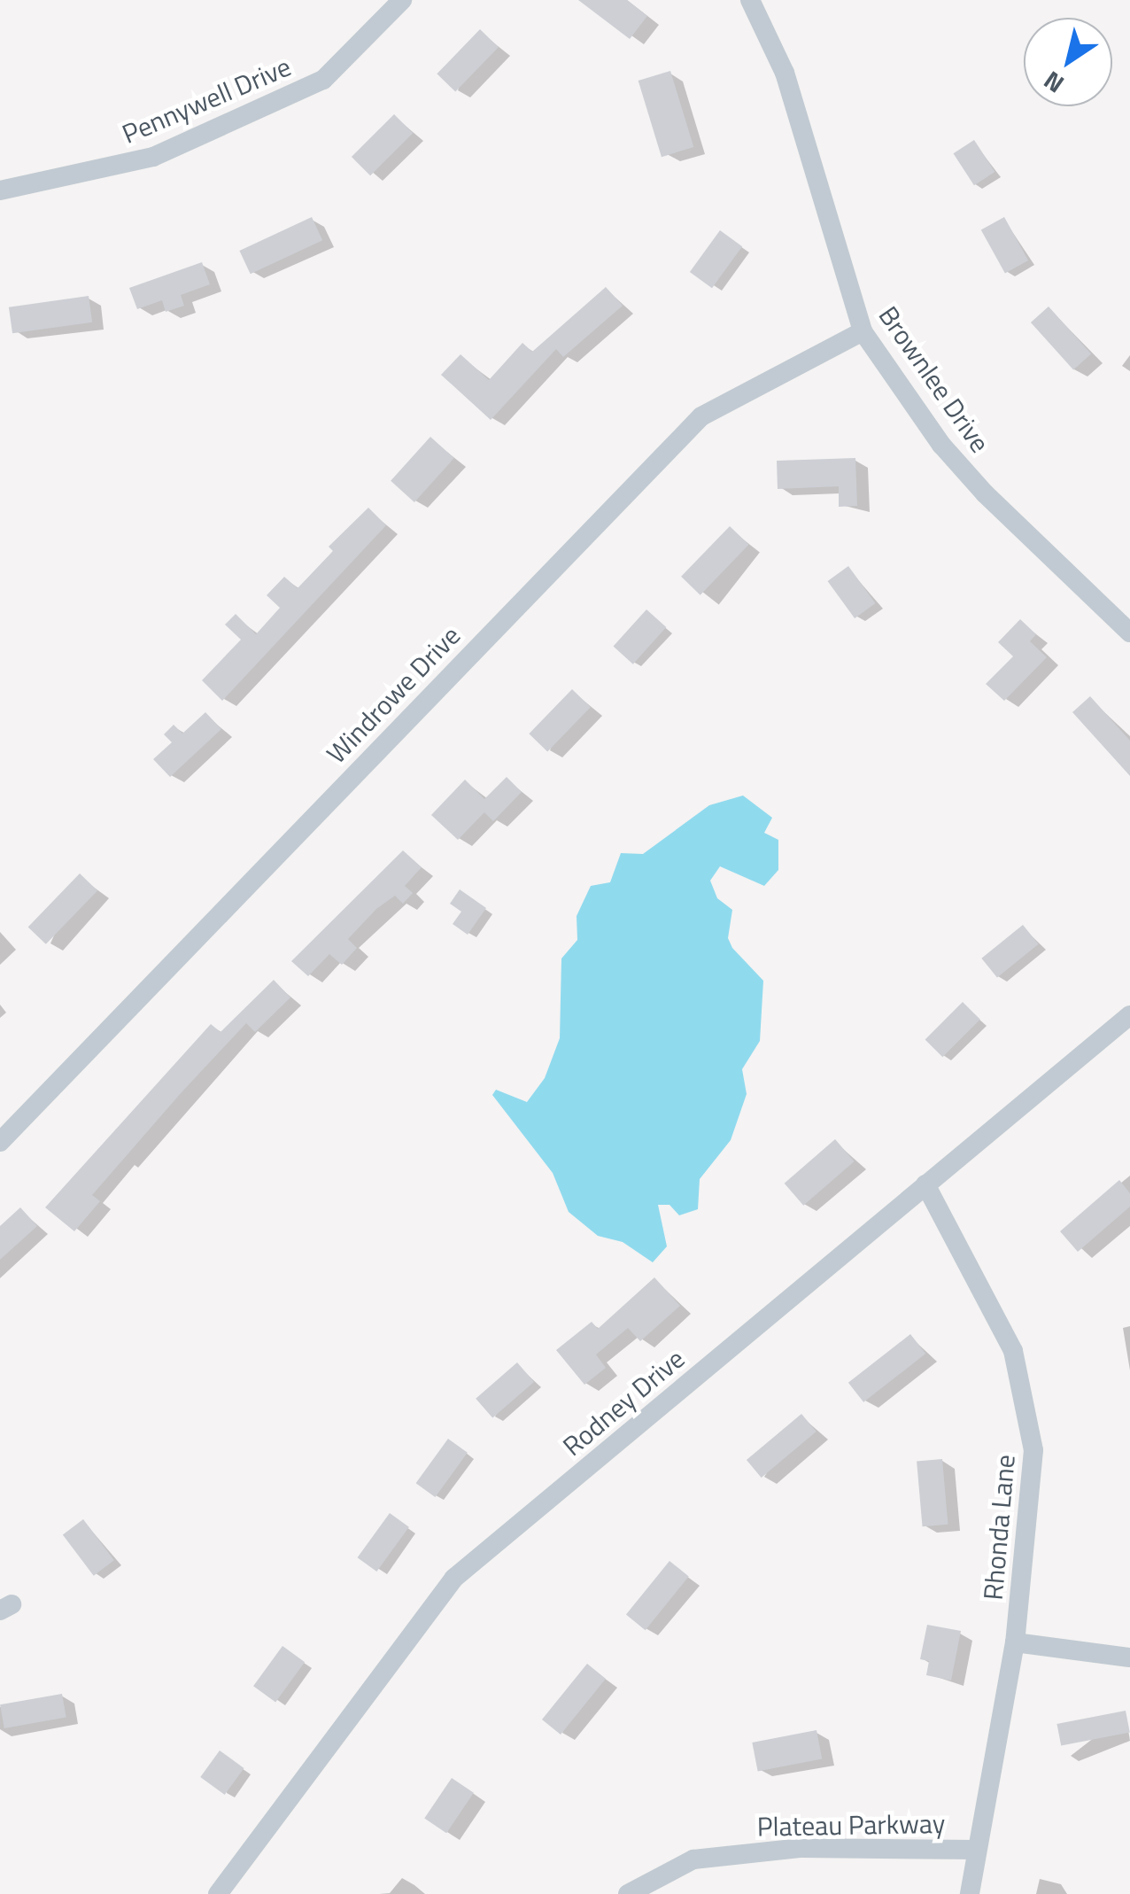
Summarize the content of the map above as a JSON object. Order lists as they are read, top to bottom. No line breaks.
{"streets":{"street":["Pennywell Drive","Brownlee Drive","Windrowe Drive","Rodney Drive","Rhonda Lane","Plateau Parkway"]},"crossings":[["Brownlee Drive","Windrowe Drive"],["Rodney Drive","Rhonda Lane"],["Rhonda Lane","Plateau Parkway"]],"north":"bottom left"}
